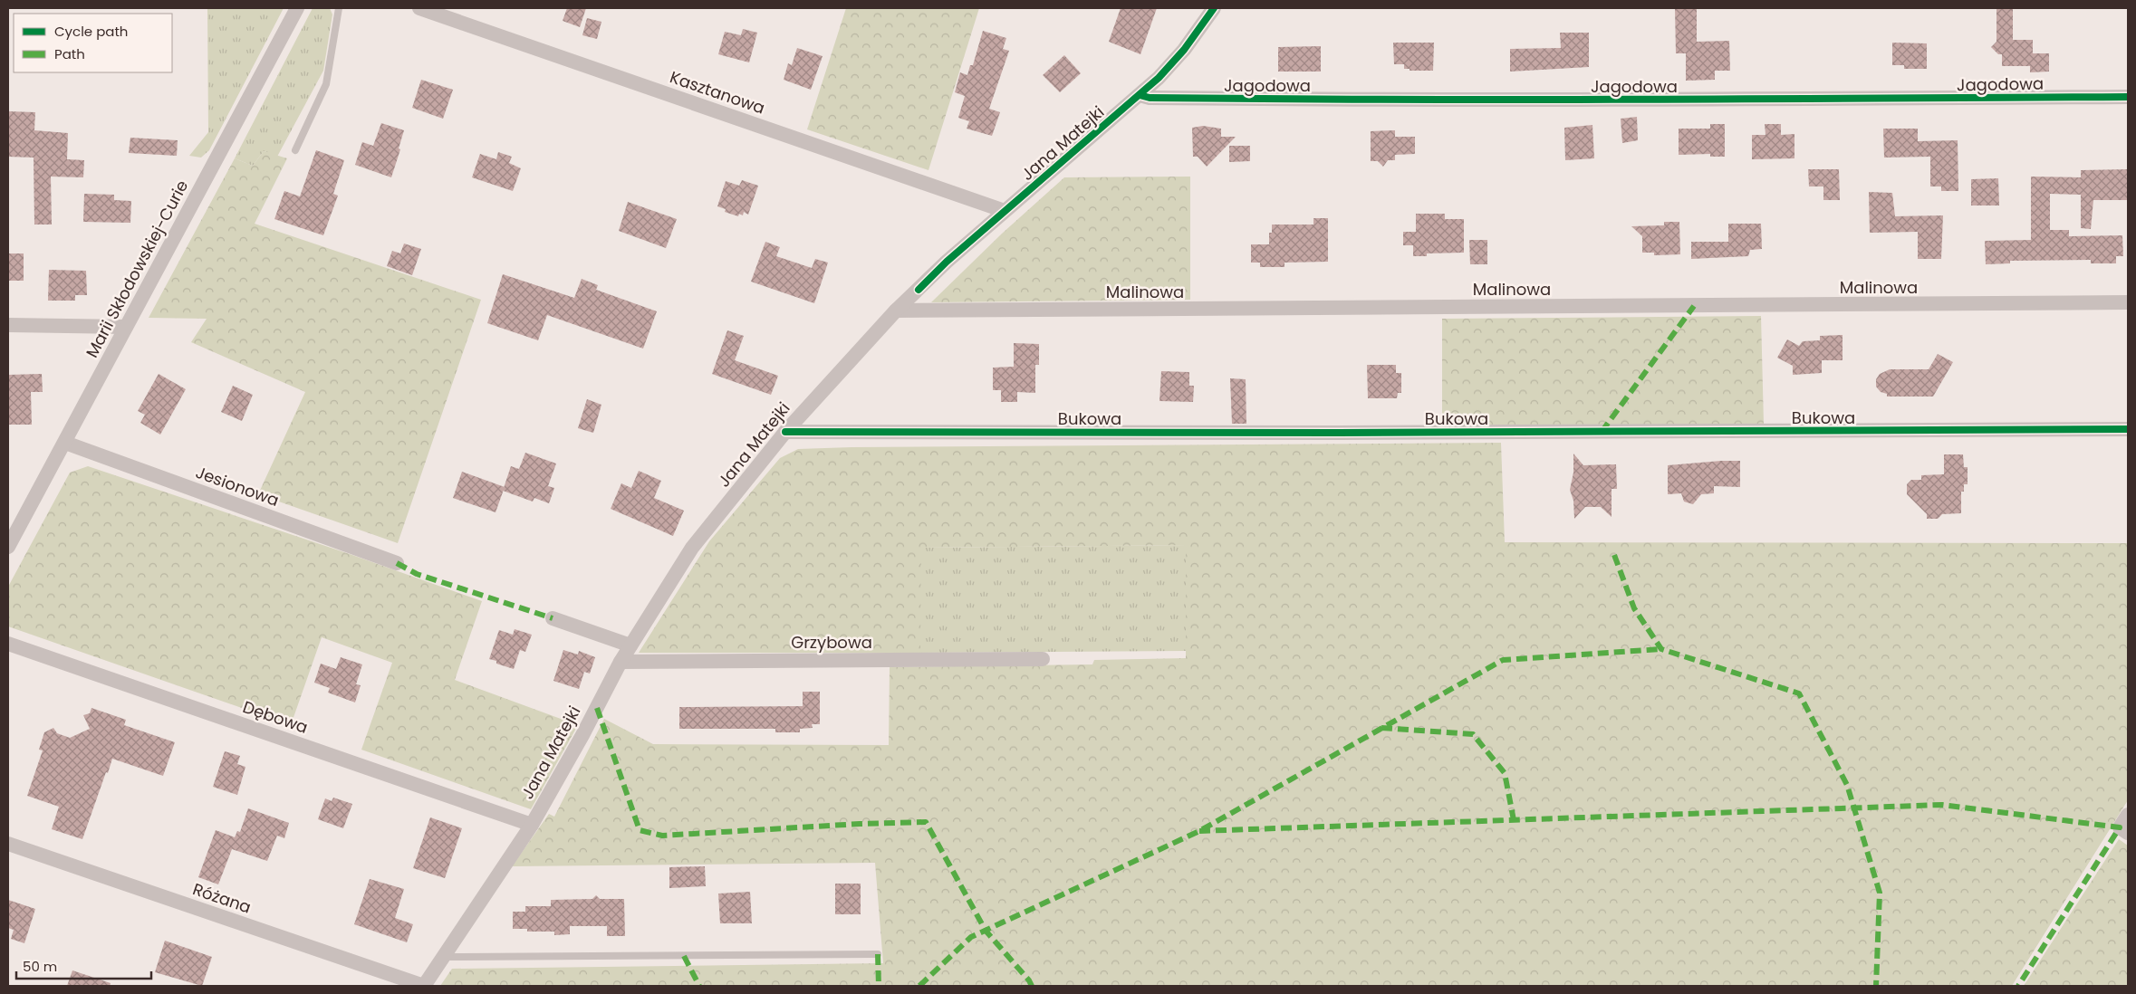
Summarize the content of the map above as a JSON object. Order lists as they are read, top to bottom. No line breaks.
{"streets":{"street":["Jagodowa","Kasztanowa","Jana Matejki","Marii Skłodowskiej-Curie","Malinowa","Bukowa","Jesionowa","Grzybowa","Dębowa","Różana"]},"crossings":[["Jagodowa","Jana Matejki"],["Kasztanowa","Jana Matejki"],["Jana Matejki","Malinowa"],["Jana Matejki","Bukowa"],["Jana Matejki","Grzybowa"],["Jana Matejki","Dębowa"],["Jana Matejki","Różana"],["Marii Skłodowskiej-Curie","Jesionowa"]],"legend":["Cycle path","Path"],"scale_bar":"50 m"}
